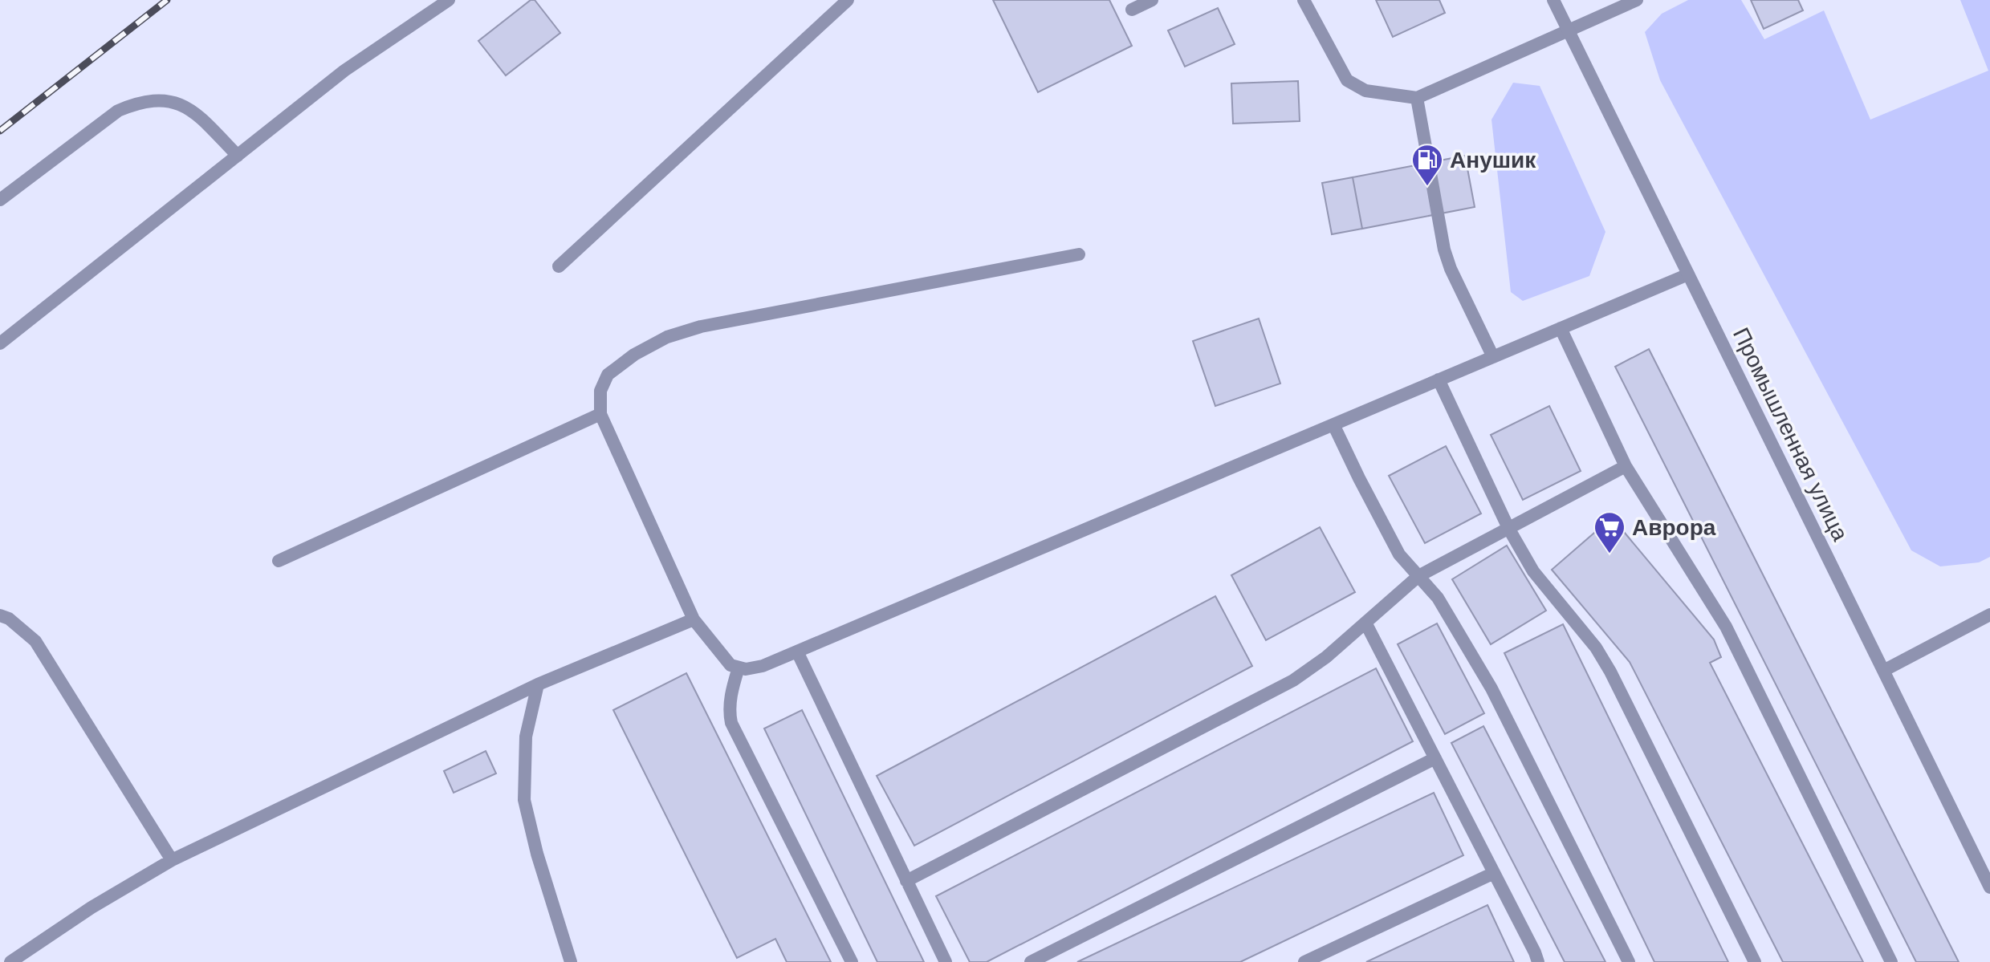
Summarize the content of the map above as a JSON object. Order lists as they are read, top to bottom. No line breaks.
{"streets":{"street":["Промышленная улица"]},"places":{"fuel station":["Анушик"],"supermarket":["Аврора"]}}
